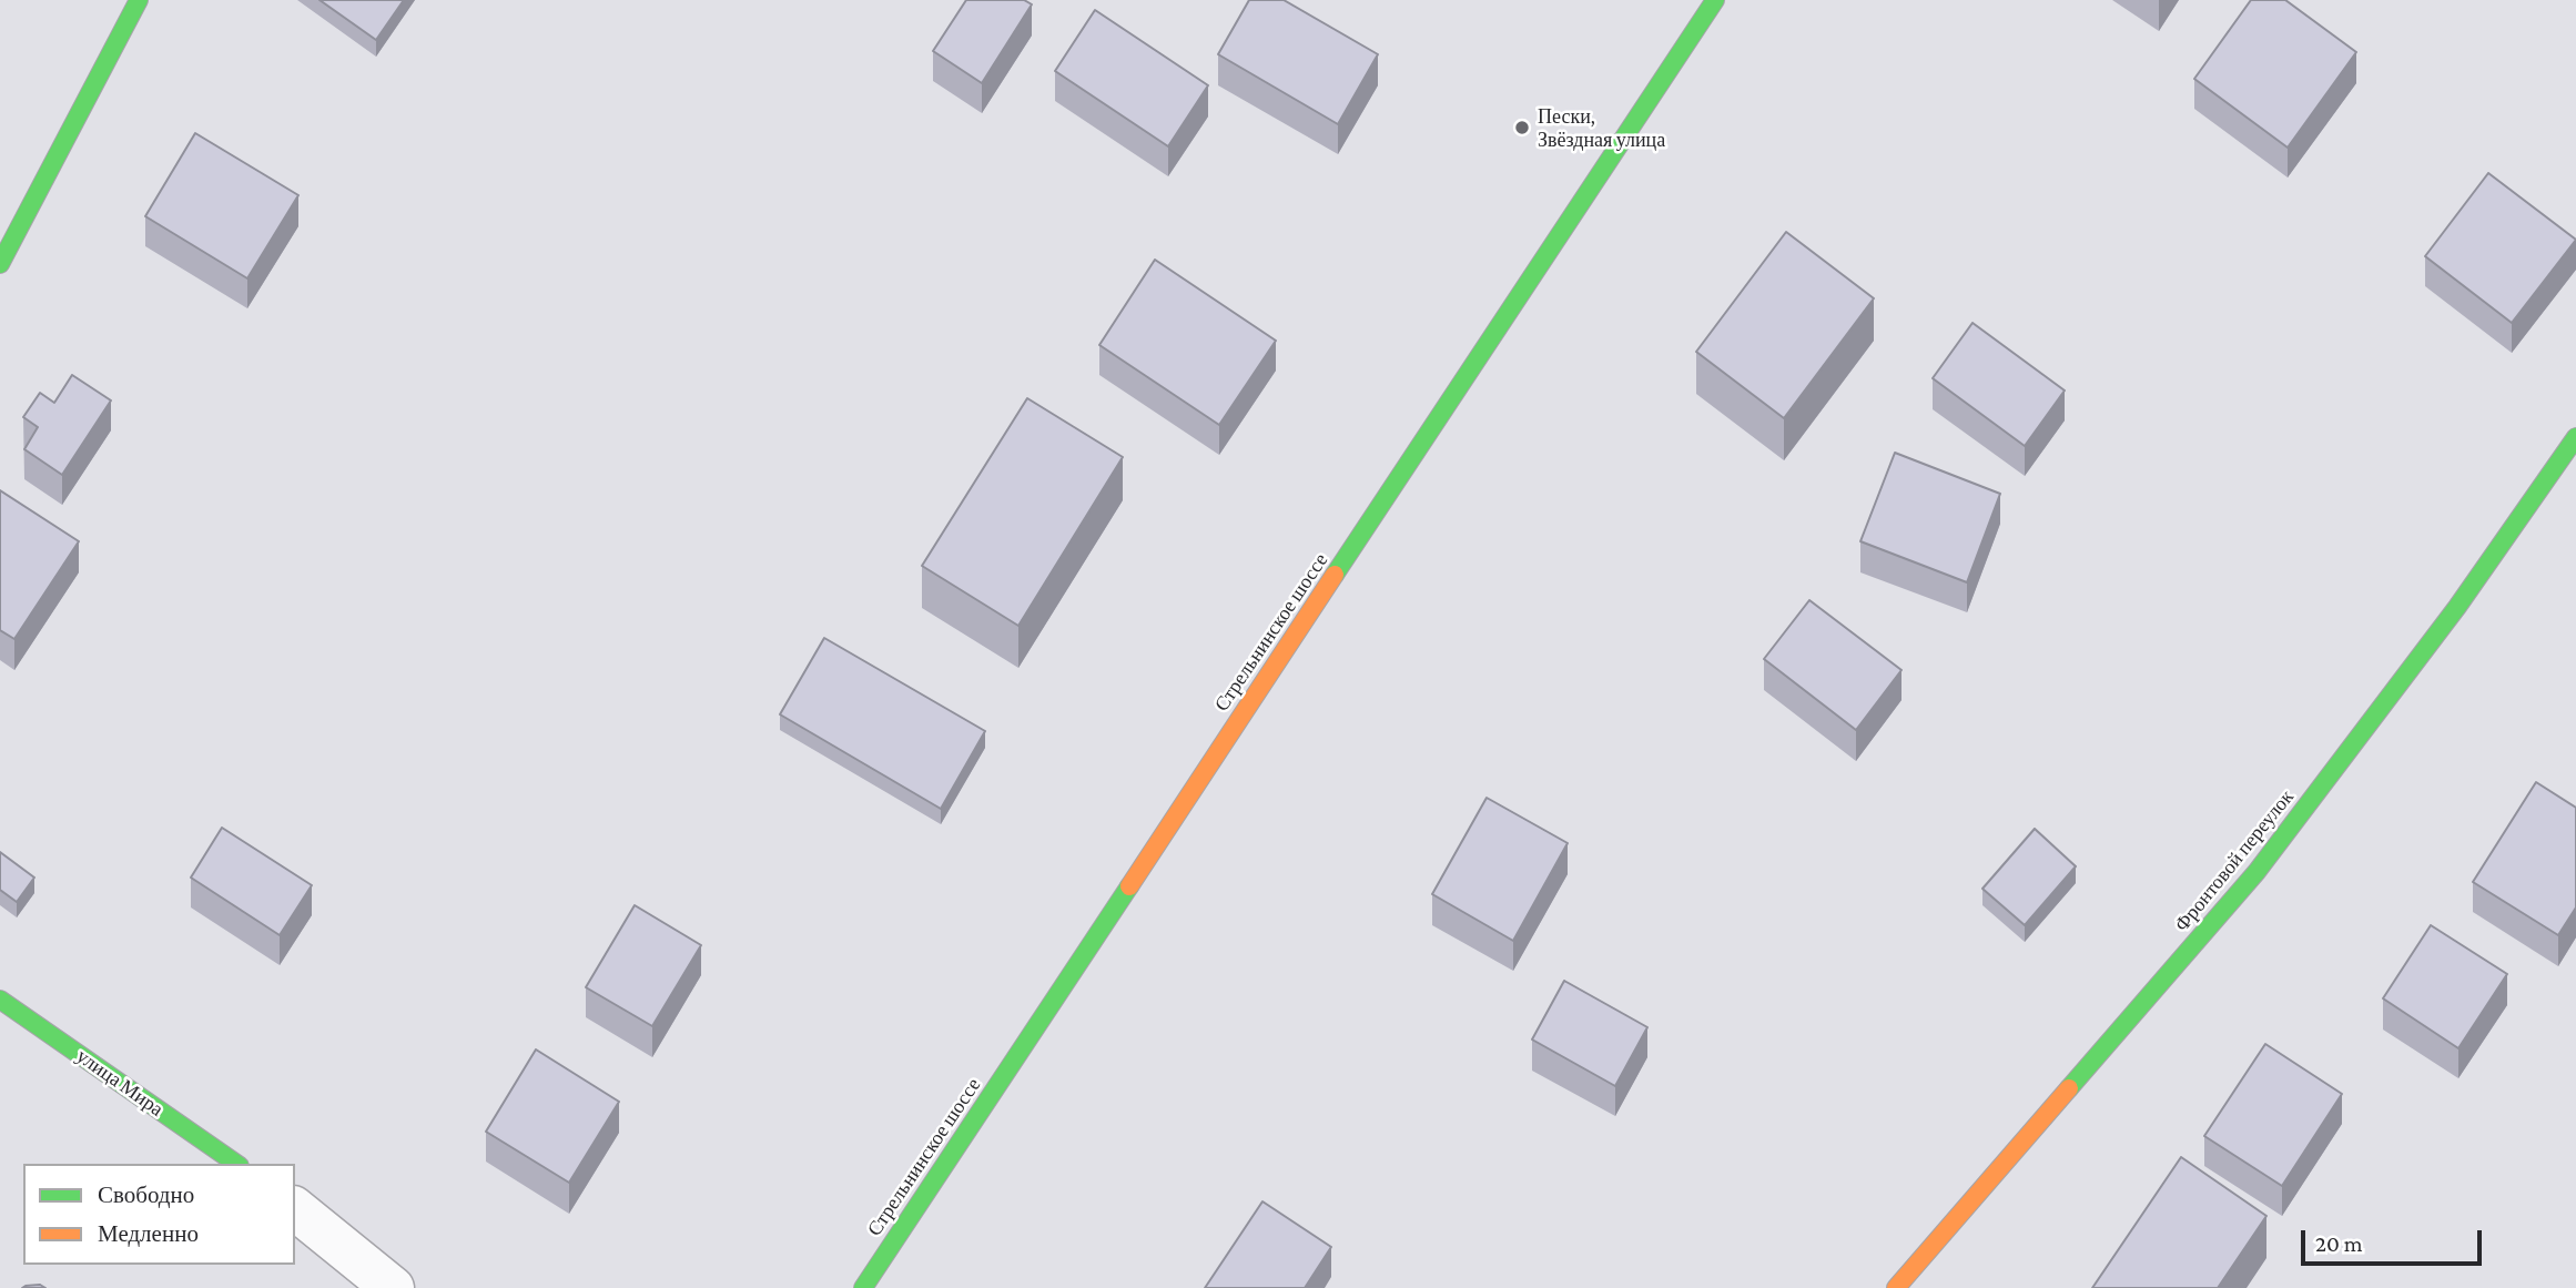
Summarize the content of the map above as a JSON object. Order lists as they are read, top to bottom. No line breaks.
{"streets":{"street":["Стрельнинское шоссе","Фронтовой переулок","улица Мира"]},"places":["Пески, Звёздная улица"],"legend":["Свободно","Медленно"],"scale_bar":"20 m"}
